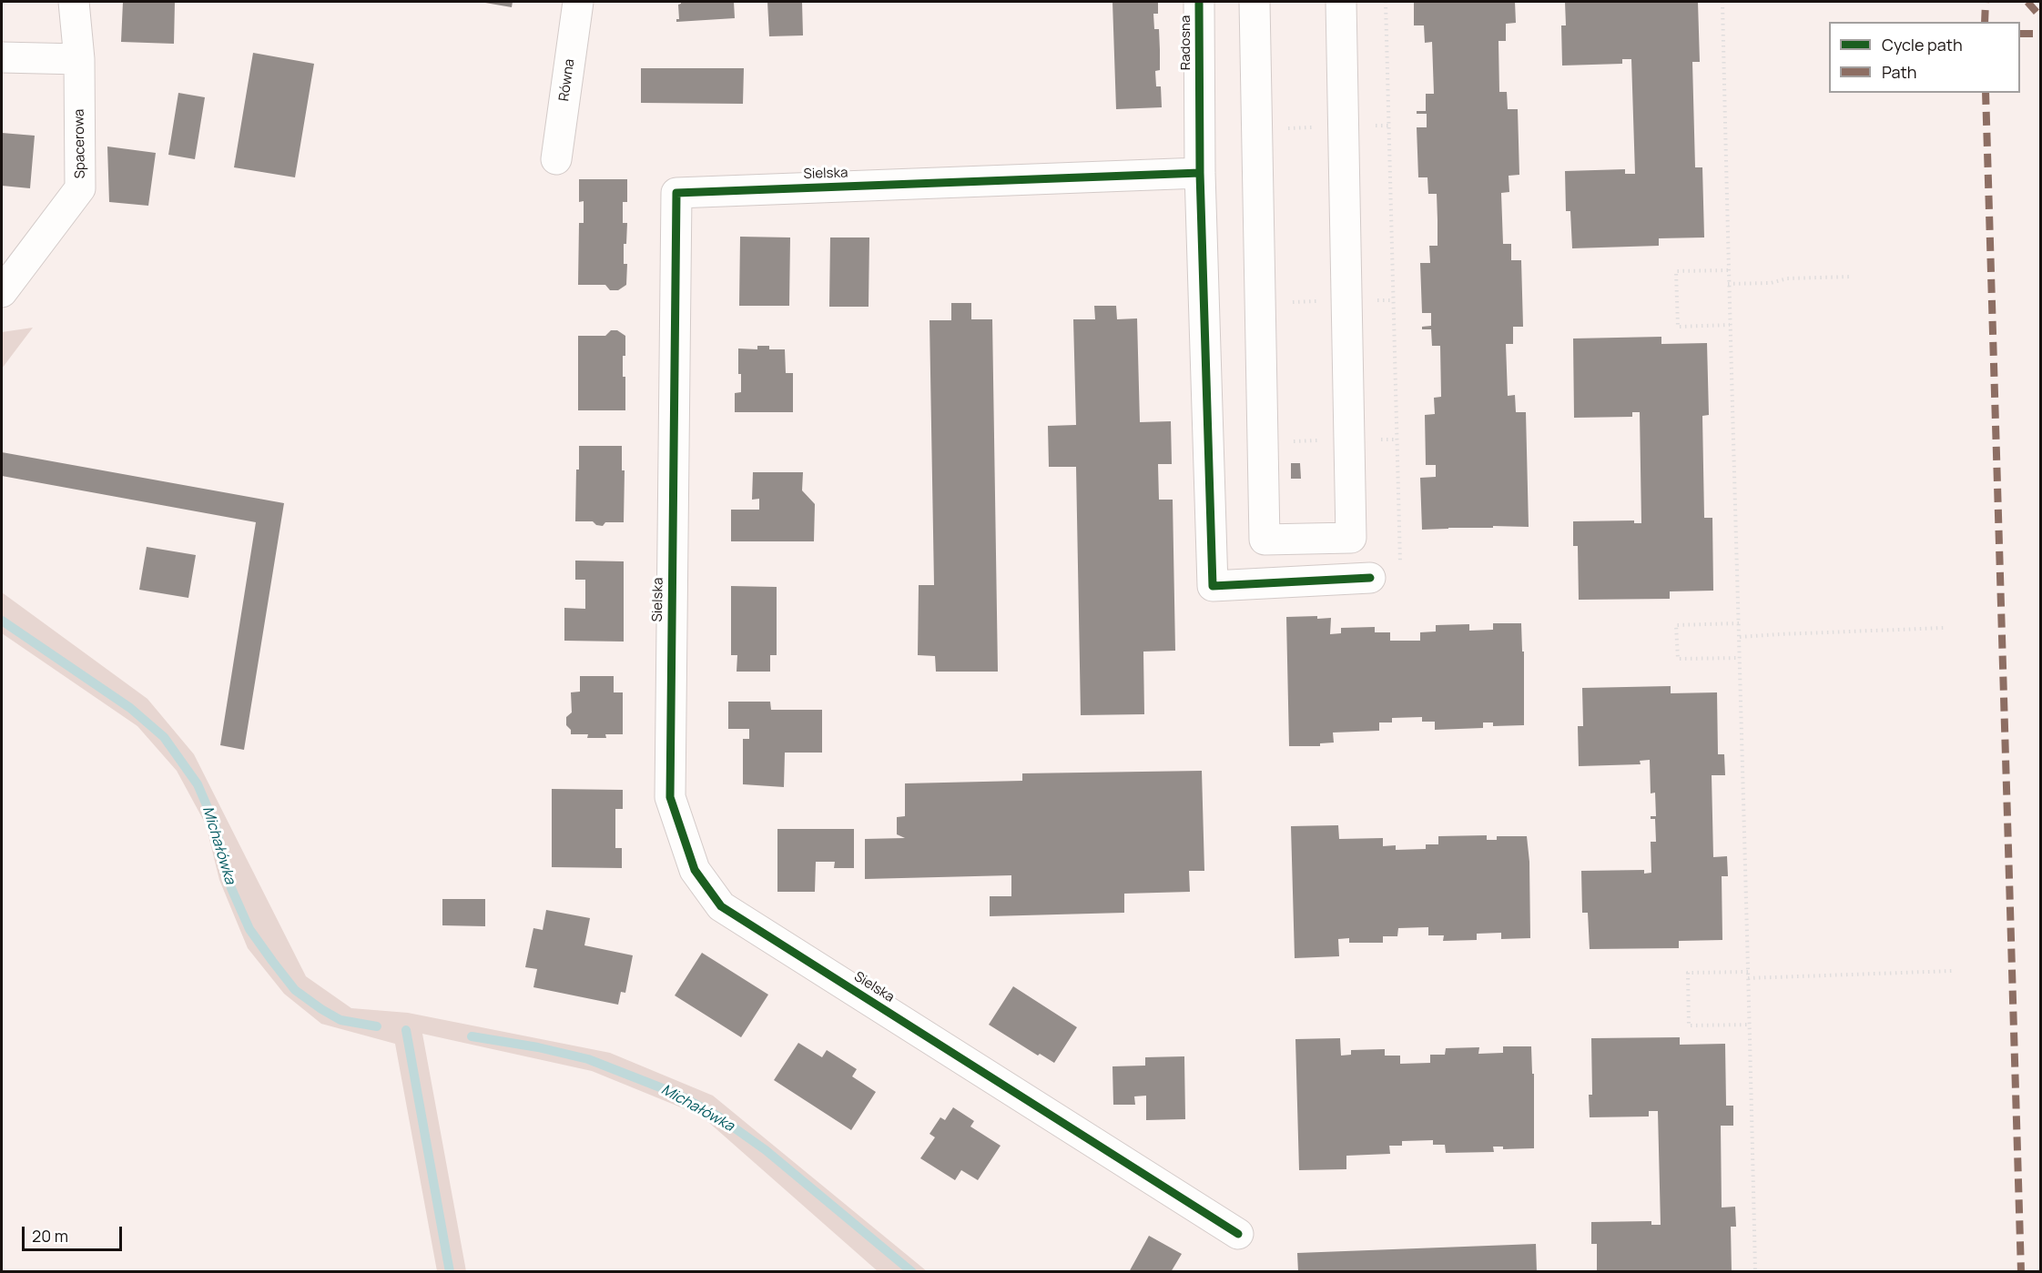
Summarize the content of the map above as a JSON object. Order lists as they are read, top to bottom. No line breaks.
{"streets":{"street":["Radosna","Równa","Spacerowa","Sielska"]},"crossings":[["Radosna","Sielska"]],"water":["Michałówka"],"legend":["Cycle path","Path"],"scale_bar":"20 m"}
